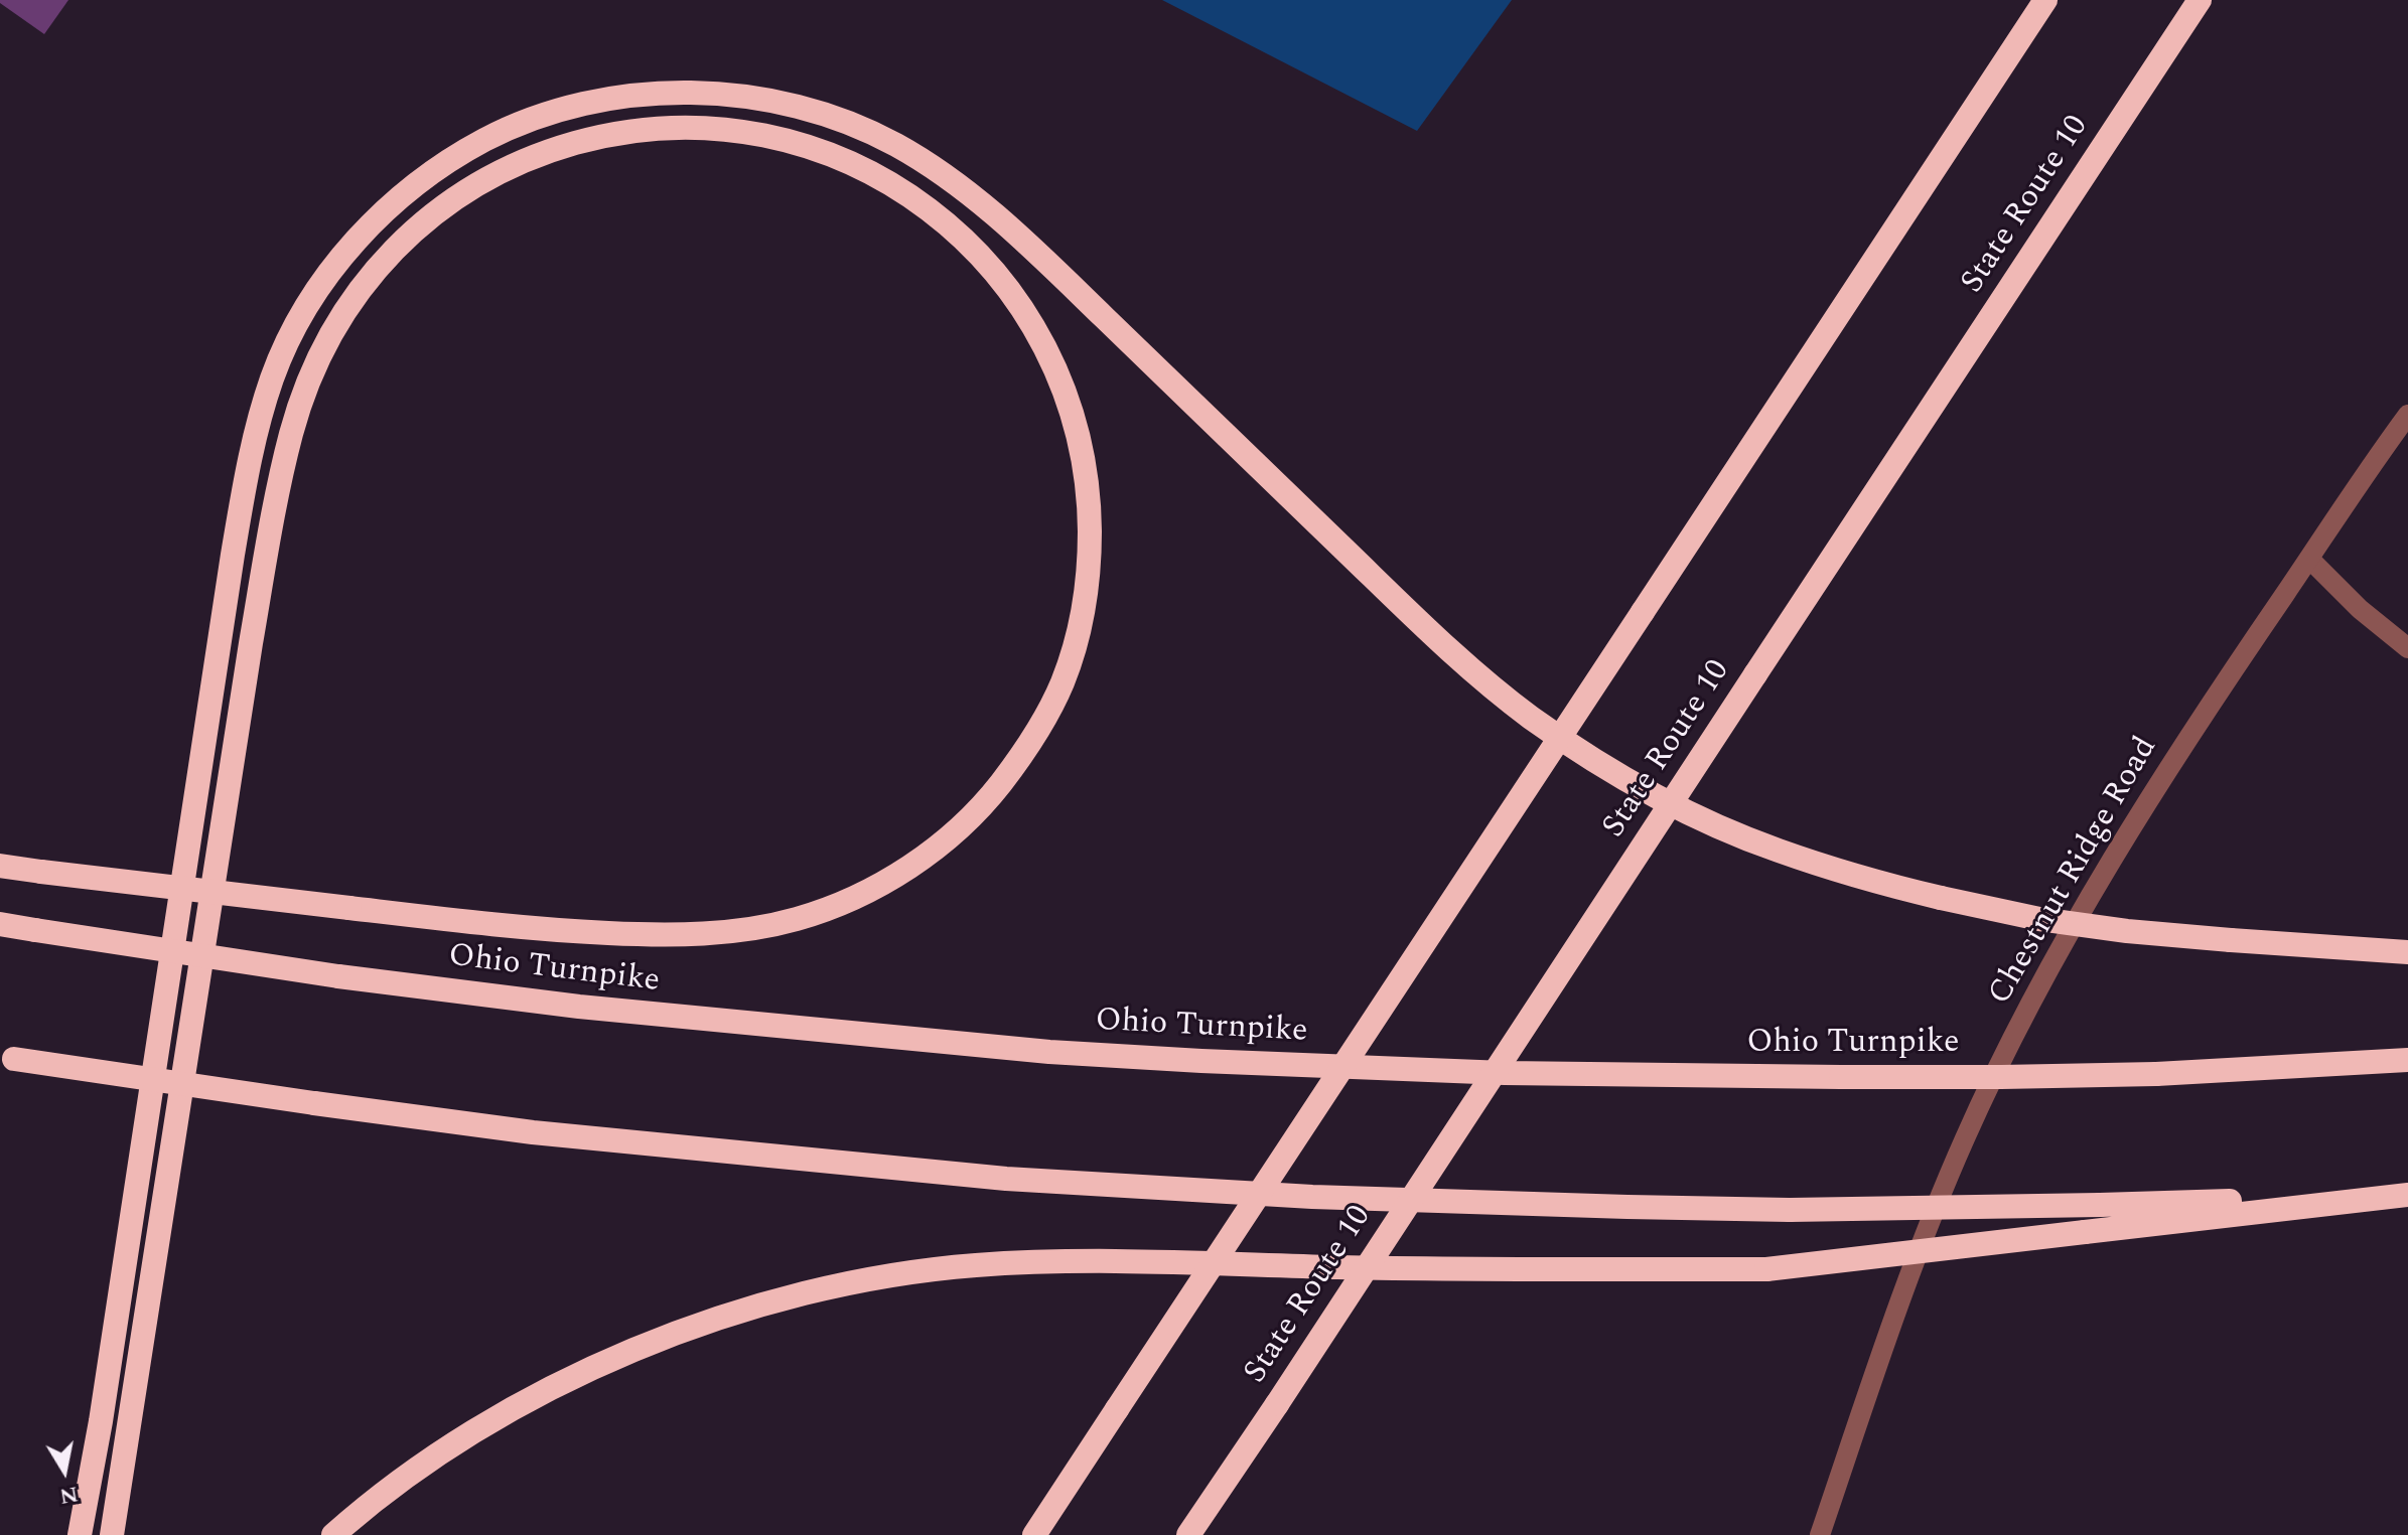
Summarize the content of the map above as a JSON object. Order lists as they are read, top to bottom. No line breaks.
{"streets":{"highway":["State Route 10","Ohio Turnpike"],"street":["Chestnut Ridge Road"]},"north":"bottom"}
